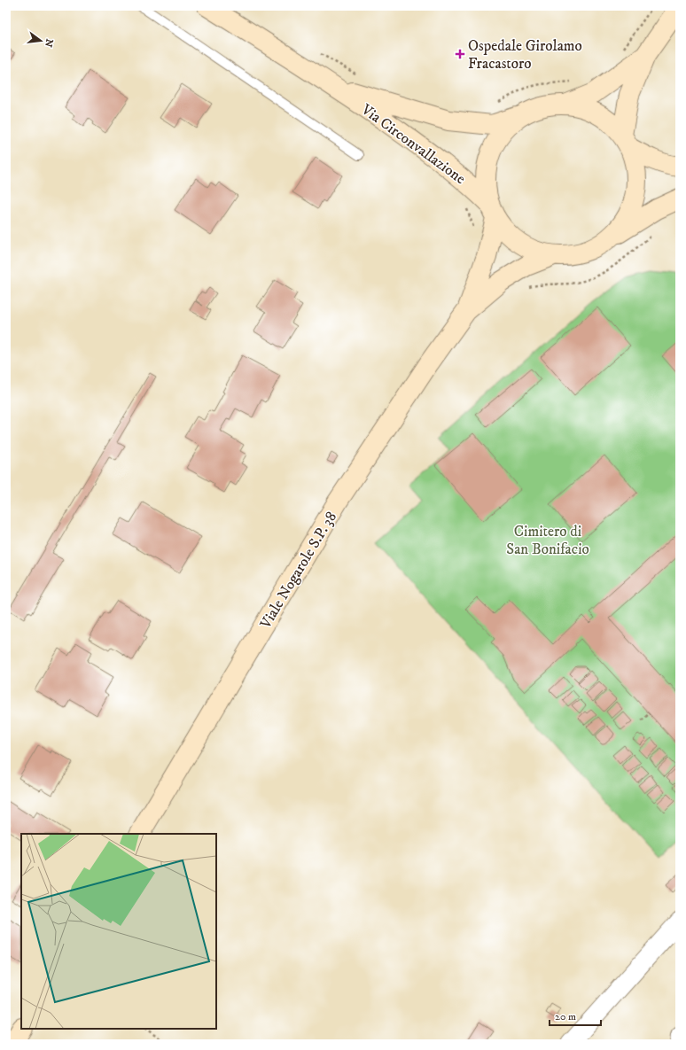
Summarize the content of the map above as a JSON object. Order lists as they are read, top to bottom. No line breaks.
{"streets":{"main road":["Via Circonvallazione","Viale Nogarole S.P. 38"]},"parks":["Cimitero di San Bonifacio"],"places":{"health":["Ospedale Girolamo Fracastoro"]},"scale_bar":"20 m","north":"right"}
